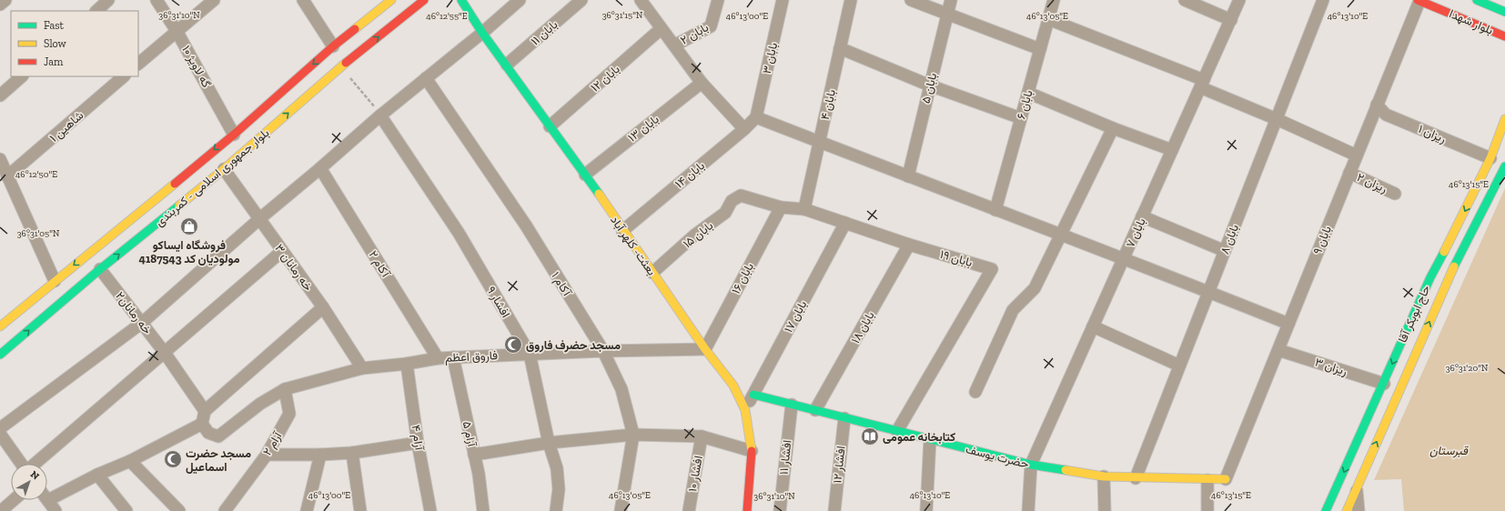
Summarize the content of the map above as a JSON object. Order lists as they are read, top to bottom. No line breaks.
{"streets":{"main road":["بلوار شهدا","بلوار جمهوری اسلامی - کمربندی","بعثت- کلهر آباد","حاج ابوبکر آقا","حضرت یوسف"],"street":["بابان ۱۱","بابان ۲","بابان ۳","گه لاویژ ۱۰","بابان ۱۲","بابان ۵","بابان ۴","بابان ۶","شاهین ۱","بابان ۱۳","ریزان ۱","بابان ۱۴","ریزان ۲","بابان ۷","بابان ۱۵","بابان ۸","بابان ۹","بابان ۱۹","آکام ۲","خه رمانان ۳","بابان ۱۶","آکام ۱","افشار ۹","خه رمانان۲","بابان ۱۷","بابان ۱۸","فاروق اعظم","۳ ریزان","آرام ۵","آرام ۴","آرام ۲","افشار ۱۱","افشار ۱۲","افشار ۱۰"]},"crossings":[["بلوار شهدا","بابان ۹"],["بابان ۱۱","بعثت- کلهر آباد"],["بابان ۳","بابان ۱۴"],["گه لاویژ ۱۰","بلوار جمهوری اسلامی - کمربندی"],["بابان ۱۲","بعثت- کلهر آباد"],["بابان ۴","بابان ۱۹"],["بابان ۱۳","بعثت- کلهر آباد"],["ریزان ۱","بابان ۹"],["ریزان ۱","حاج ابوبکر آقا"],["بابان ۱۴","بعثت- کلهر آباد"],["بلوار جمهوری اسلامی - کمربندی","خه رمانان ۳"],["بلوار جمهوری اسلامی - کمربندی","خه رمانان۲"],["ریزان ۲","بابان ۹"],["بابان ۷","حضرت یوسف"],["بابان ۱۵","بعثت- کلهر آباد"],["بابان ۱۵","بابان ۱۹"],["بابان ۸","حضرت یوسف"],["بابان ۹","۳ ریزان"],["بابان ۹","حضرت یوسف"],["بعثت- کلهر آباد","بابان ۱۶"],["بعثت- کلهر آباد","بابان ۱۷"],["بعثت- کلهر آباد","فاروق اعظم"],["بابان ۱۹","بابان ۱۶"],["بابان ۱۹","بابان ۱۷"],["بابان ۱۹","بابان ۱۸"],["بابان ۱۹","حضرت یوسف"],["آکام ۲","فاروق اعظم"],["خه رمانان ۳","فاروق اعظم"],["بابان ۱۶","فاروق اعظم"],["آکام ۱","فاروق اعظم"],["افشار ۹","فاروق اعظم"],["حاج ابوبکر آقا","۳ ریزان"],["بابان ۱۷","حضرت یوسف"],["بابان ۱۸","حضرت یوسف"],["فاروق اعظم","آرام ۵"],["فاروق اعظم","آرام ۴"],["فاروق اعظم","آرام ۲"],["حضرت یوسف","افشار ۱۱"],["حضرت یوسف","افشار ۱۲"]],"parks":["قبرستان"],"places":{"shop":["فروشگاە ایساکو مولودیان کد 4187543"],"mosque":["مسجد حضرف فاروق","مسجد حضرت اسماعیل"],"library":["کتابخانه عمومی"]},"legend":["Fast","Slow","Jam"],"north":"top right","coordinates":["36°31'10\"N","36°31'15\"N","46°12'55\"E","46°13'00\"E","46°13'05\"E","46°13'10\"E","46°12'50\"E","46°13'15\"E","36°31'05\"N","36°31'20\"N"]}
